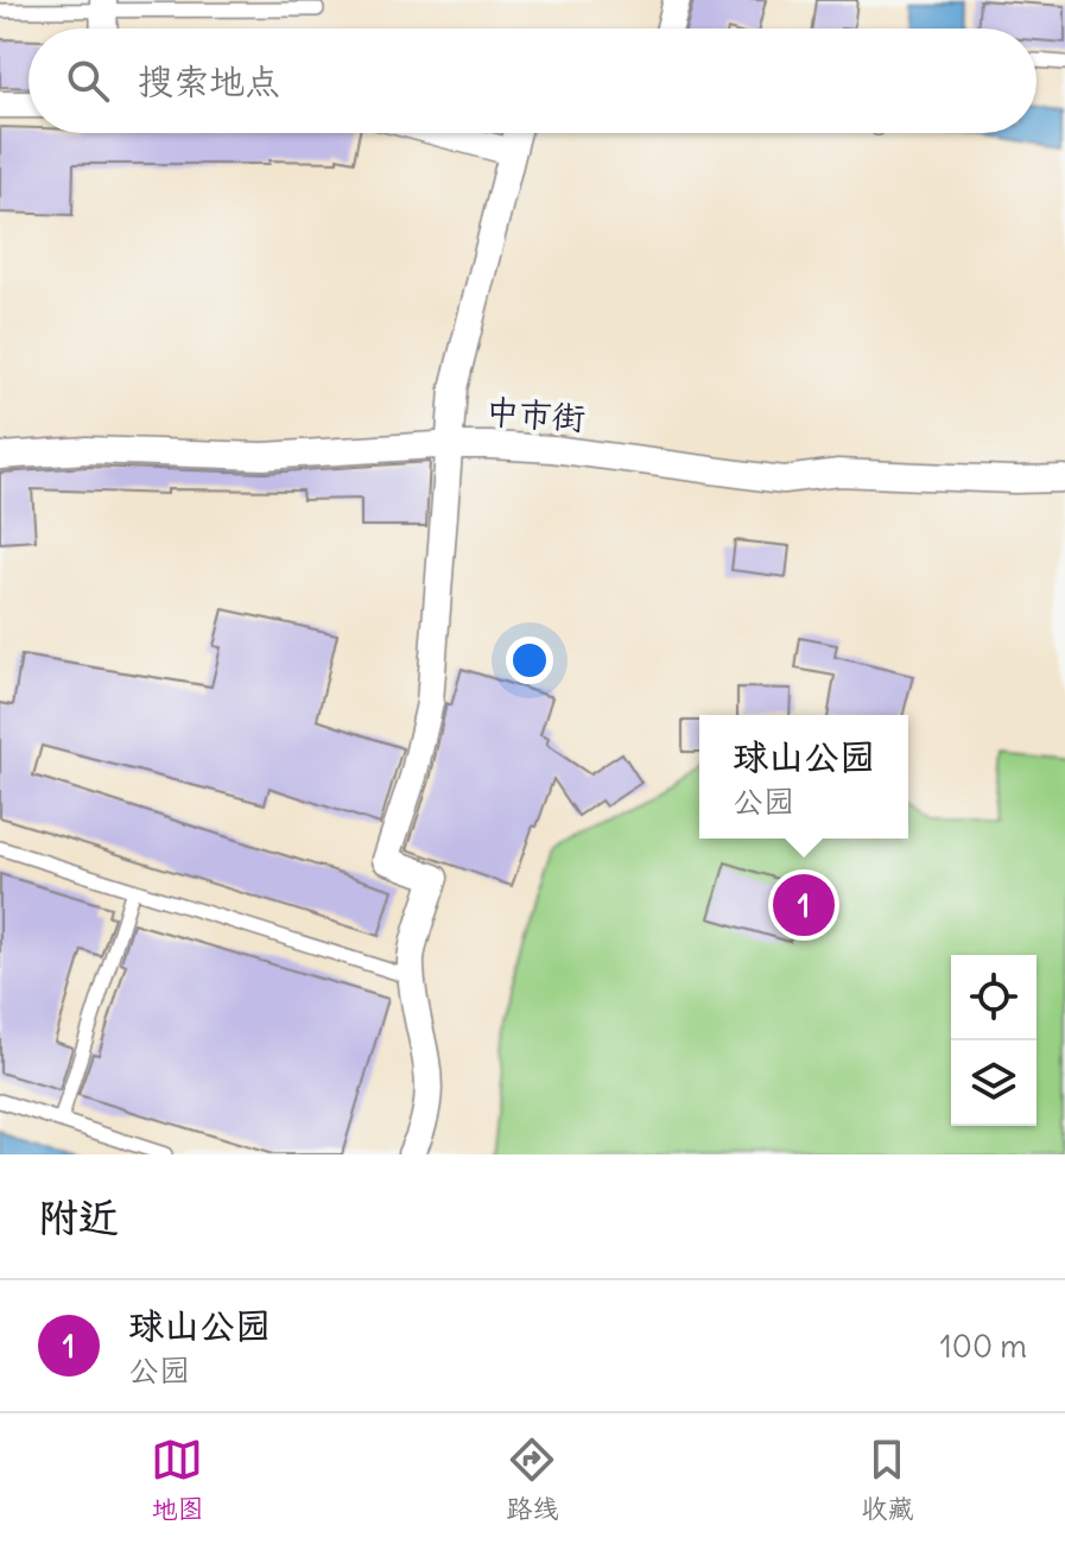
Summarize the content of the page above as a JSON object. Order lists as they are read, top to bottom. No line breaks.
{"streets":{"street":["中市街"]},"page":{"search":"搜索地点","popup":["球山公园","公园"],"pins":"1","heading":"附近","list":[{"mark":"1","name":"球山公园","note":"公园","value":"100 m"}],"nav":["地图","路线","收藏"]}}
